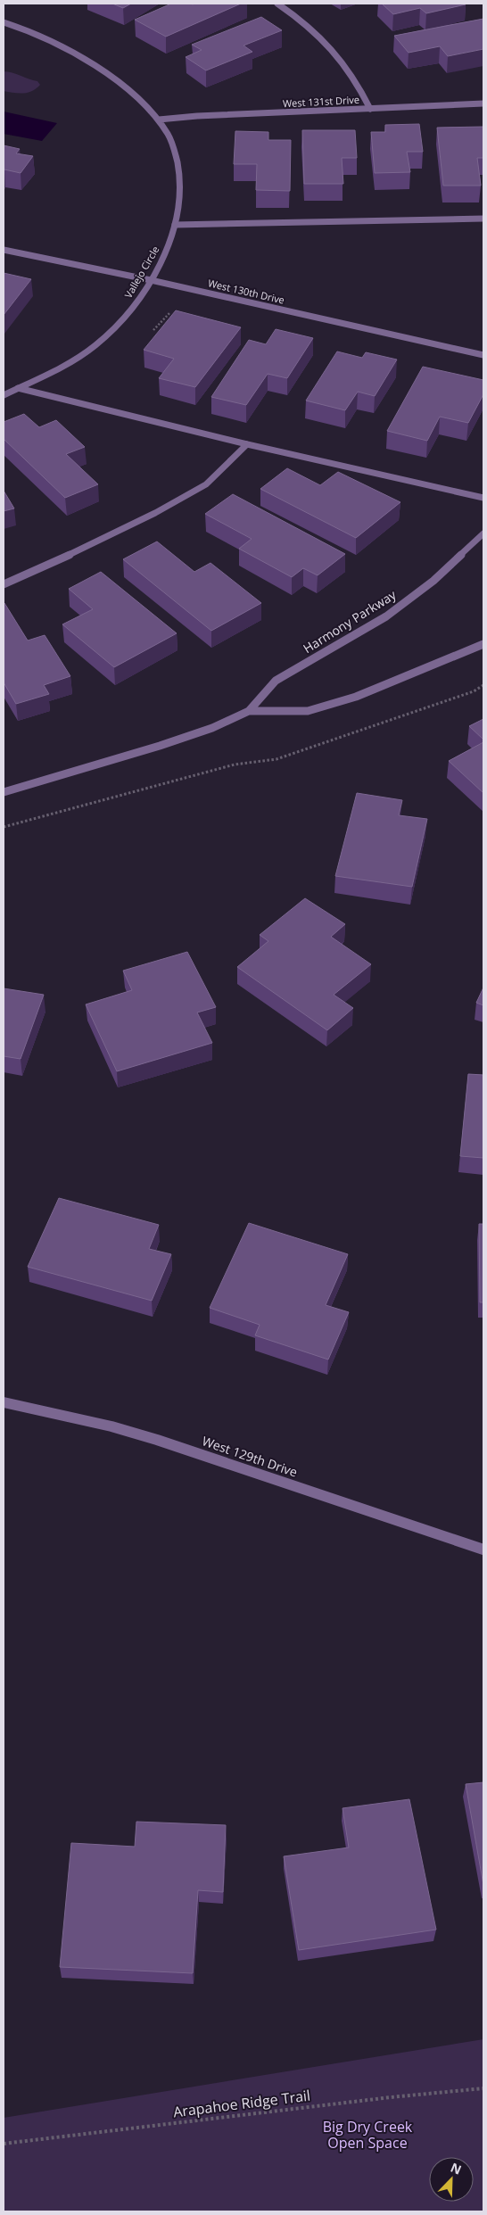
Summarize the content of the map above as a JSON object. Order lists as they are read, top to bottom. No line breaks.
{"streets":{"street":["West 131st Drive","Vallejo Circle","West 130th Drive","Harmony Parkway","West 129th Drive"],"path":["Arapahoe Ridge Trail"]},"crossings":[["West 131st Drive","Vallejo Circle"],["Vallejo Circle","West 130th Drive"]],"parks":["Big Dry Creek Open Space"],"north":"top right"}
